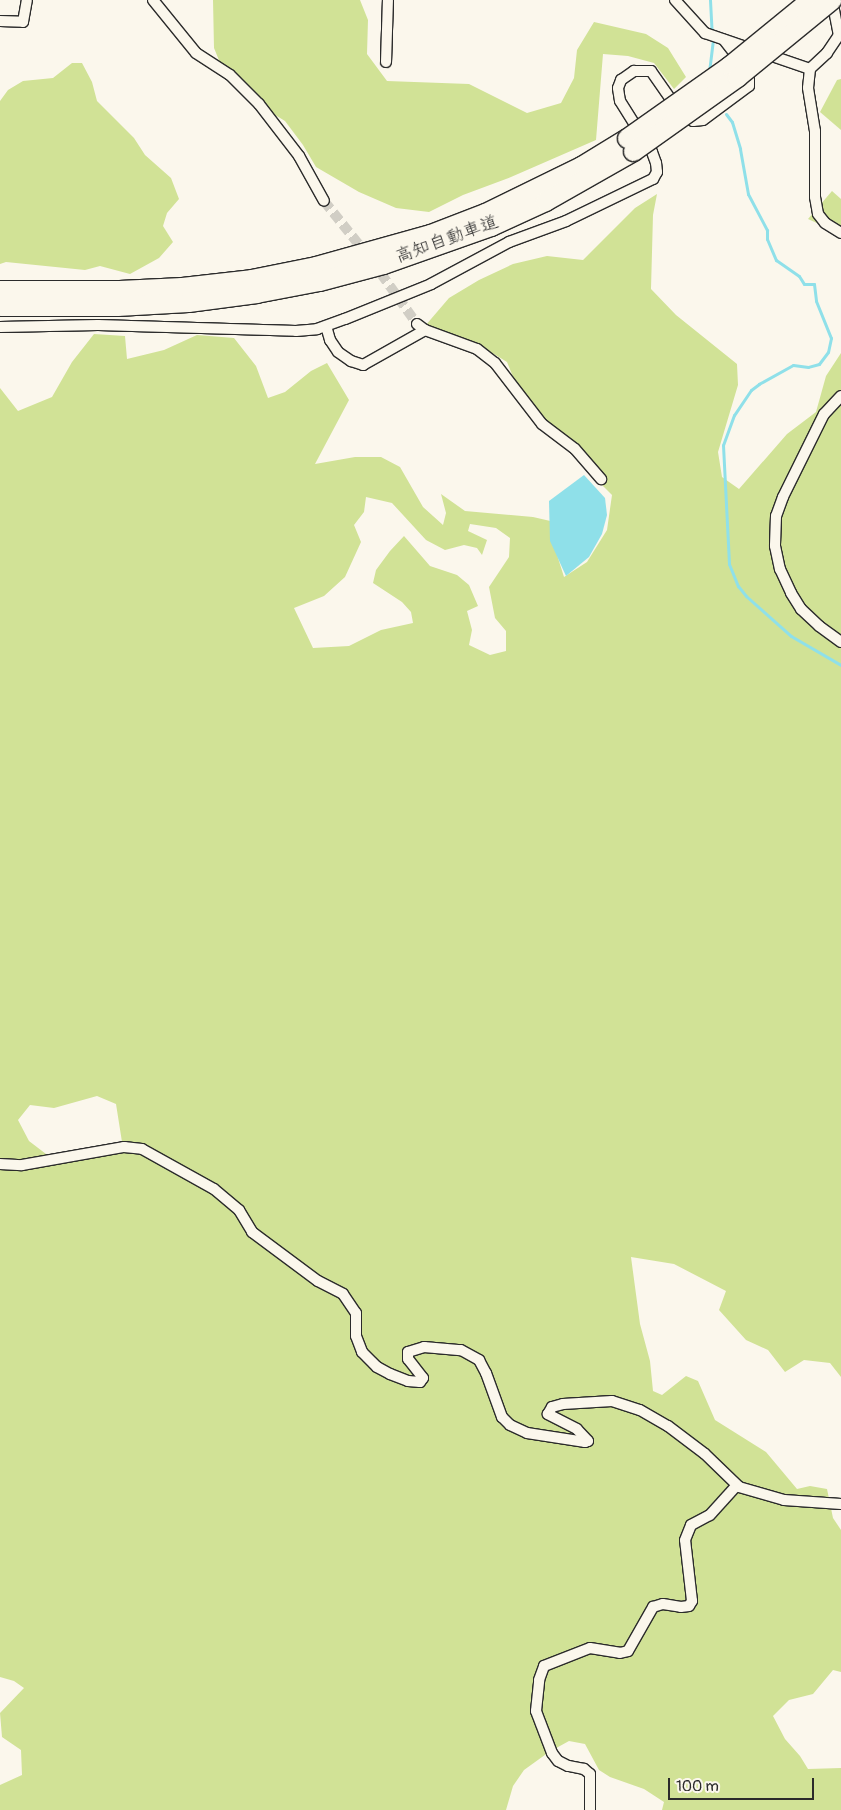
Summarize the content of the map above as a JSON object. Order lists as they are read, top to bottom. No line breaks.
{"streets":{"highway":["高知自動車道"]},"scale_bar":"100 m"}
